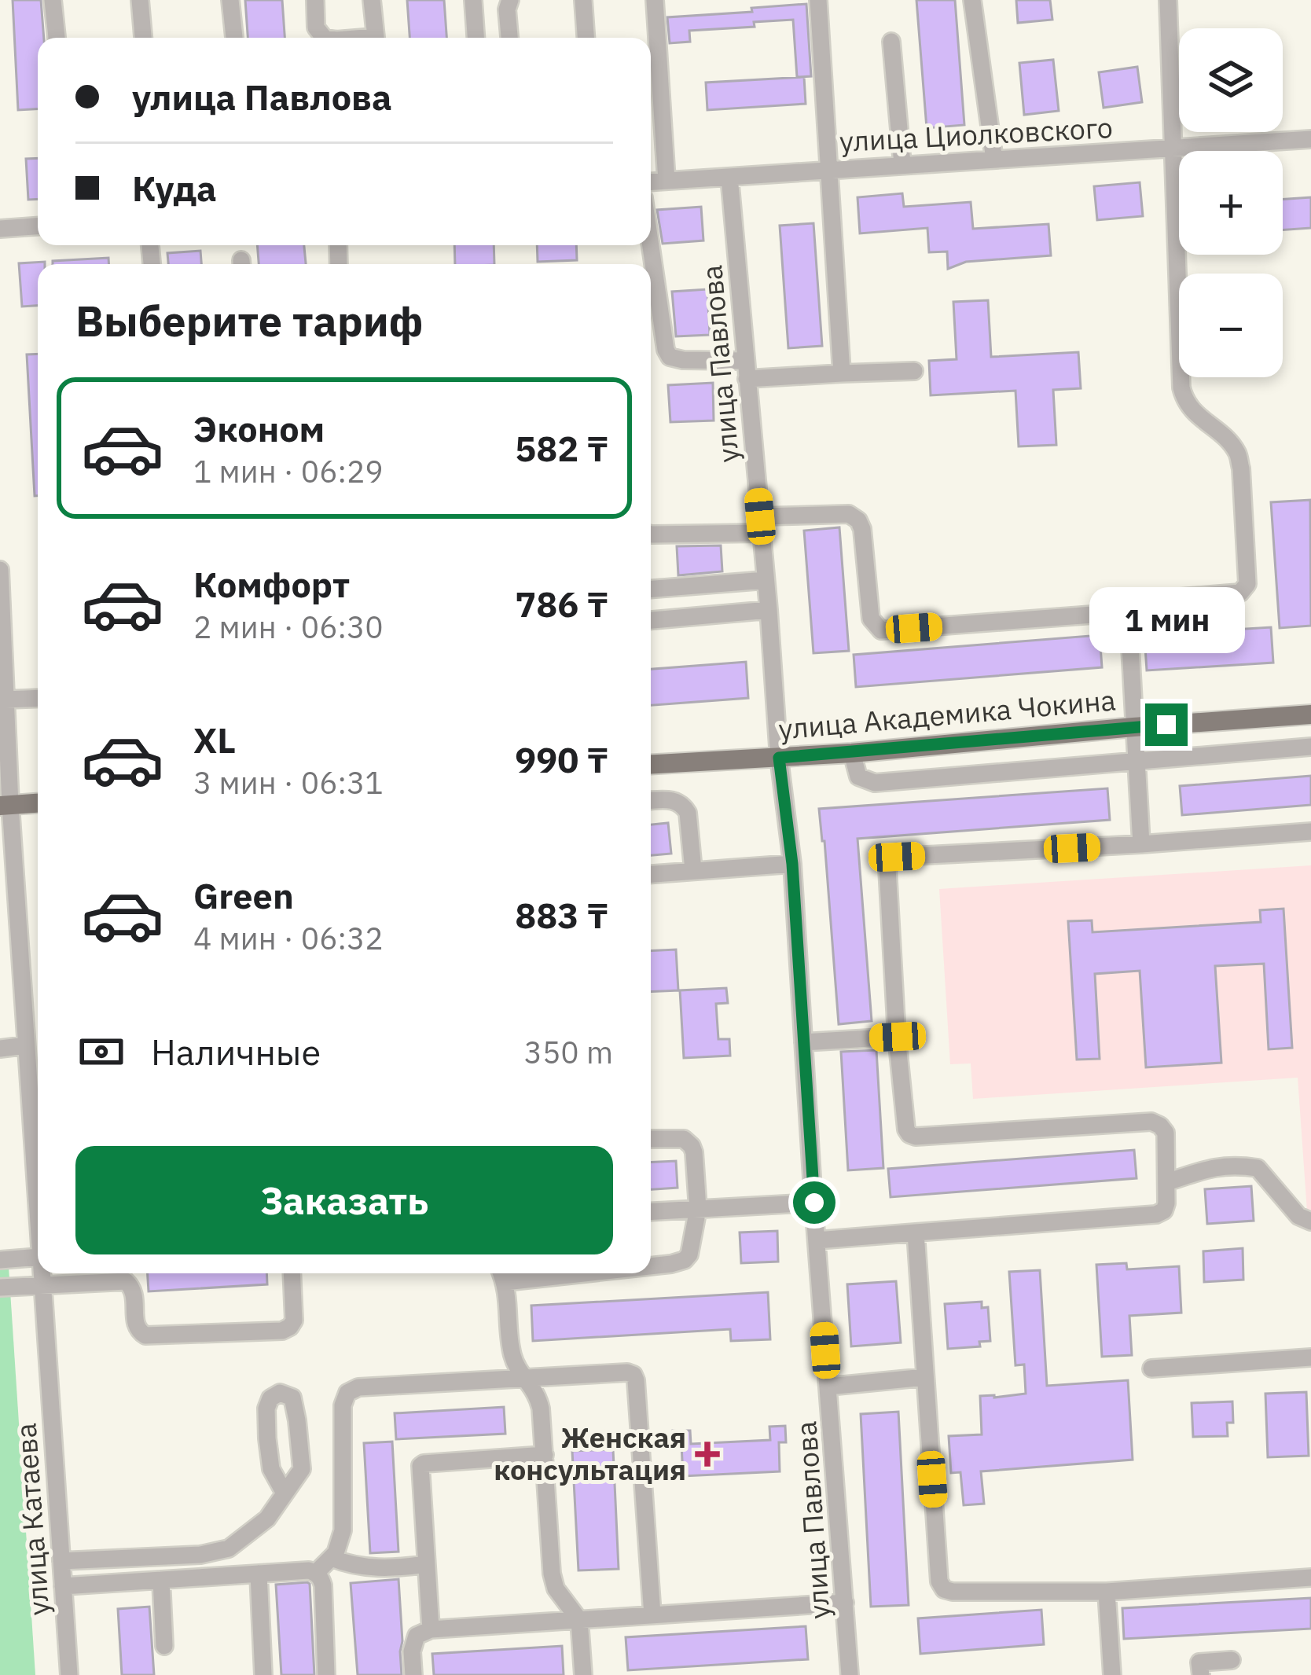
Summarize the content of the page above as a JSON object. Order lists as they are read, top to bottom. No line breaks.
{"streets":{"main road":["улица Академика Чокина"],"street":["улица Циолковского","улица Павлова","улица Катаева"]},"crossings":[["улица Циолковского","улица Павлова"],["улица Павлова","улица Академика Чокина"]],"places":{"health":["Женская консультация"]},"page":{"map_buttons":["+","−"],"banner":["улица Павлова","Куда"],"heading":"Выберите тариф","list":[{"name":"Эконом","note":"1 мин · 06:29","value":"582 ₸"},{"name":"Комфорт","note":"2 мин · 06:30","value":"786 ₸"},{"name":"XL","note":"3 мин · 06:31","value":"990 ₸"},{"name":"Green","note":"4 мин · 06:32","value":"883 ₸"}],"bubble":"1 мин","pay":["Наличные","350 m"],"buttons":"Заказать"}}
